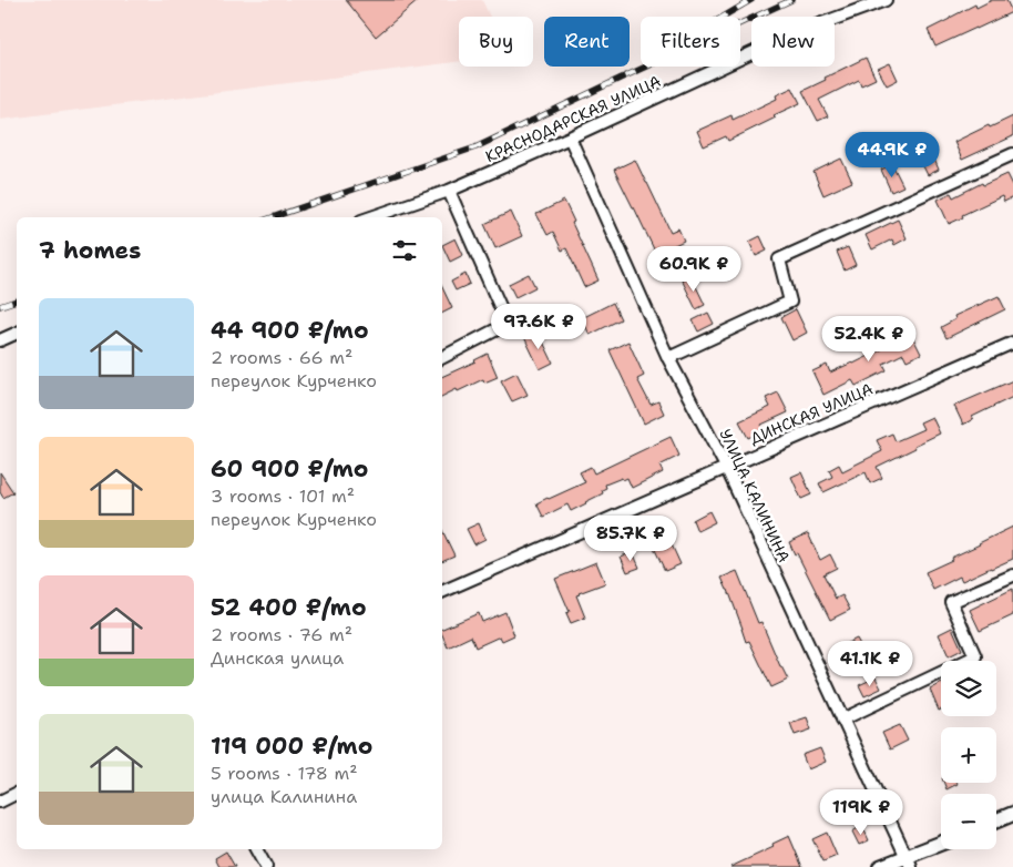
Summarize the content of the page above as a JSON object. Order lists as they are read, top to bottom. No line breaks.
{"streets":{"street":["КРАСНОДАРСКАЯ УЛИЦА","ДИНСКАЯ УЛИЦА","УЛИЦА КАЛИНИНА"]},"crossings":[["КРАСНОДАРСКАЯ УЛИЦА","УЛИЦА КАЛИНИНА"],["ДИНСКАЯ УЛИЦА","УЛИЦА КАЛИНИНА"]],"page":{"chip":["Buy","Rent","Filters","New"],"price":["44.9K ₽","60.9K ₽","97.6K ₽","52.4K ₽","85.7K ₽","41.1K ₽","119K ₽"],"heading":"7 homes","list":[{"name":"44 900 ₽/mo","note":"2 rooms · 66 m² · переулок Курченко"},{"name":"60 900 ₽/mo","note":"3 rooms · 101 m² · переулок Курченко"},{"name":"52 400 ₽/mo","note":"2 rooms · 76 m² · Динская улица"},{"name":"119 000 ₽/mo","note":"5 rooms · 178 m² · улица Калинина"}],"map_buttons":["+","−"]}}
